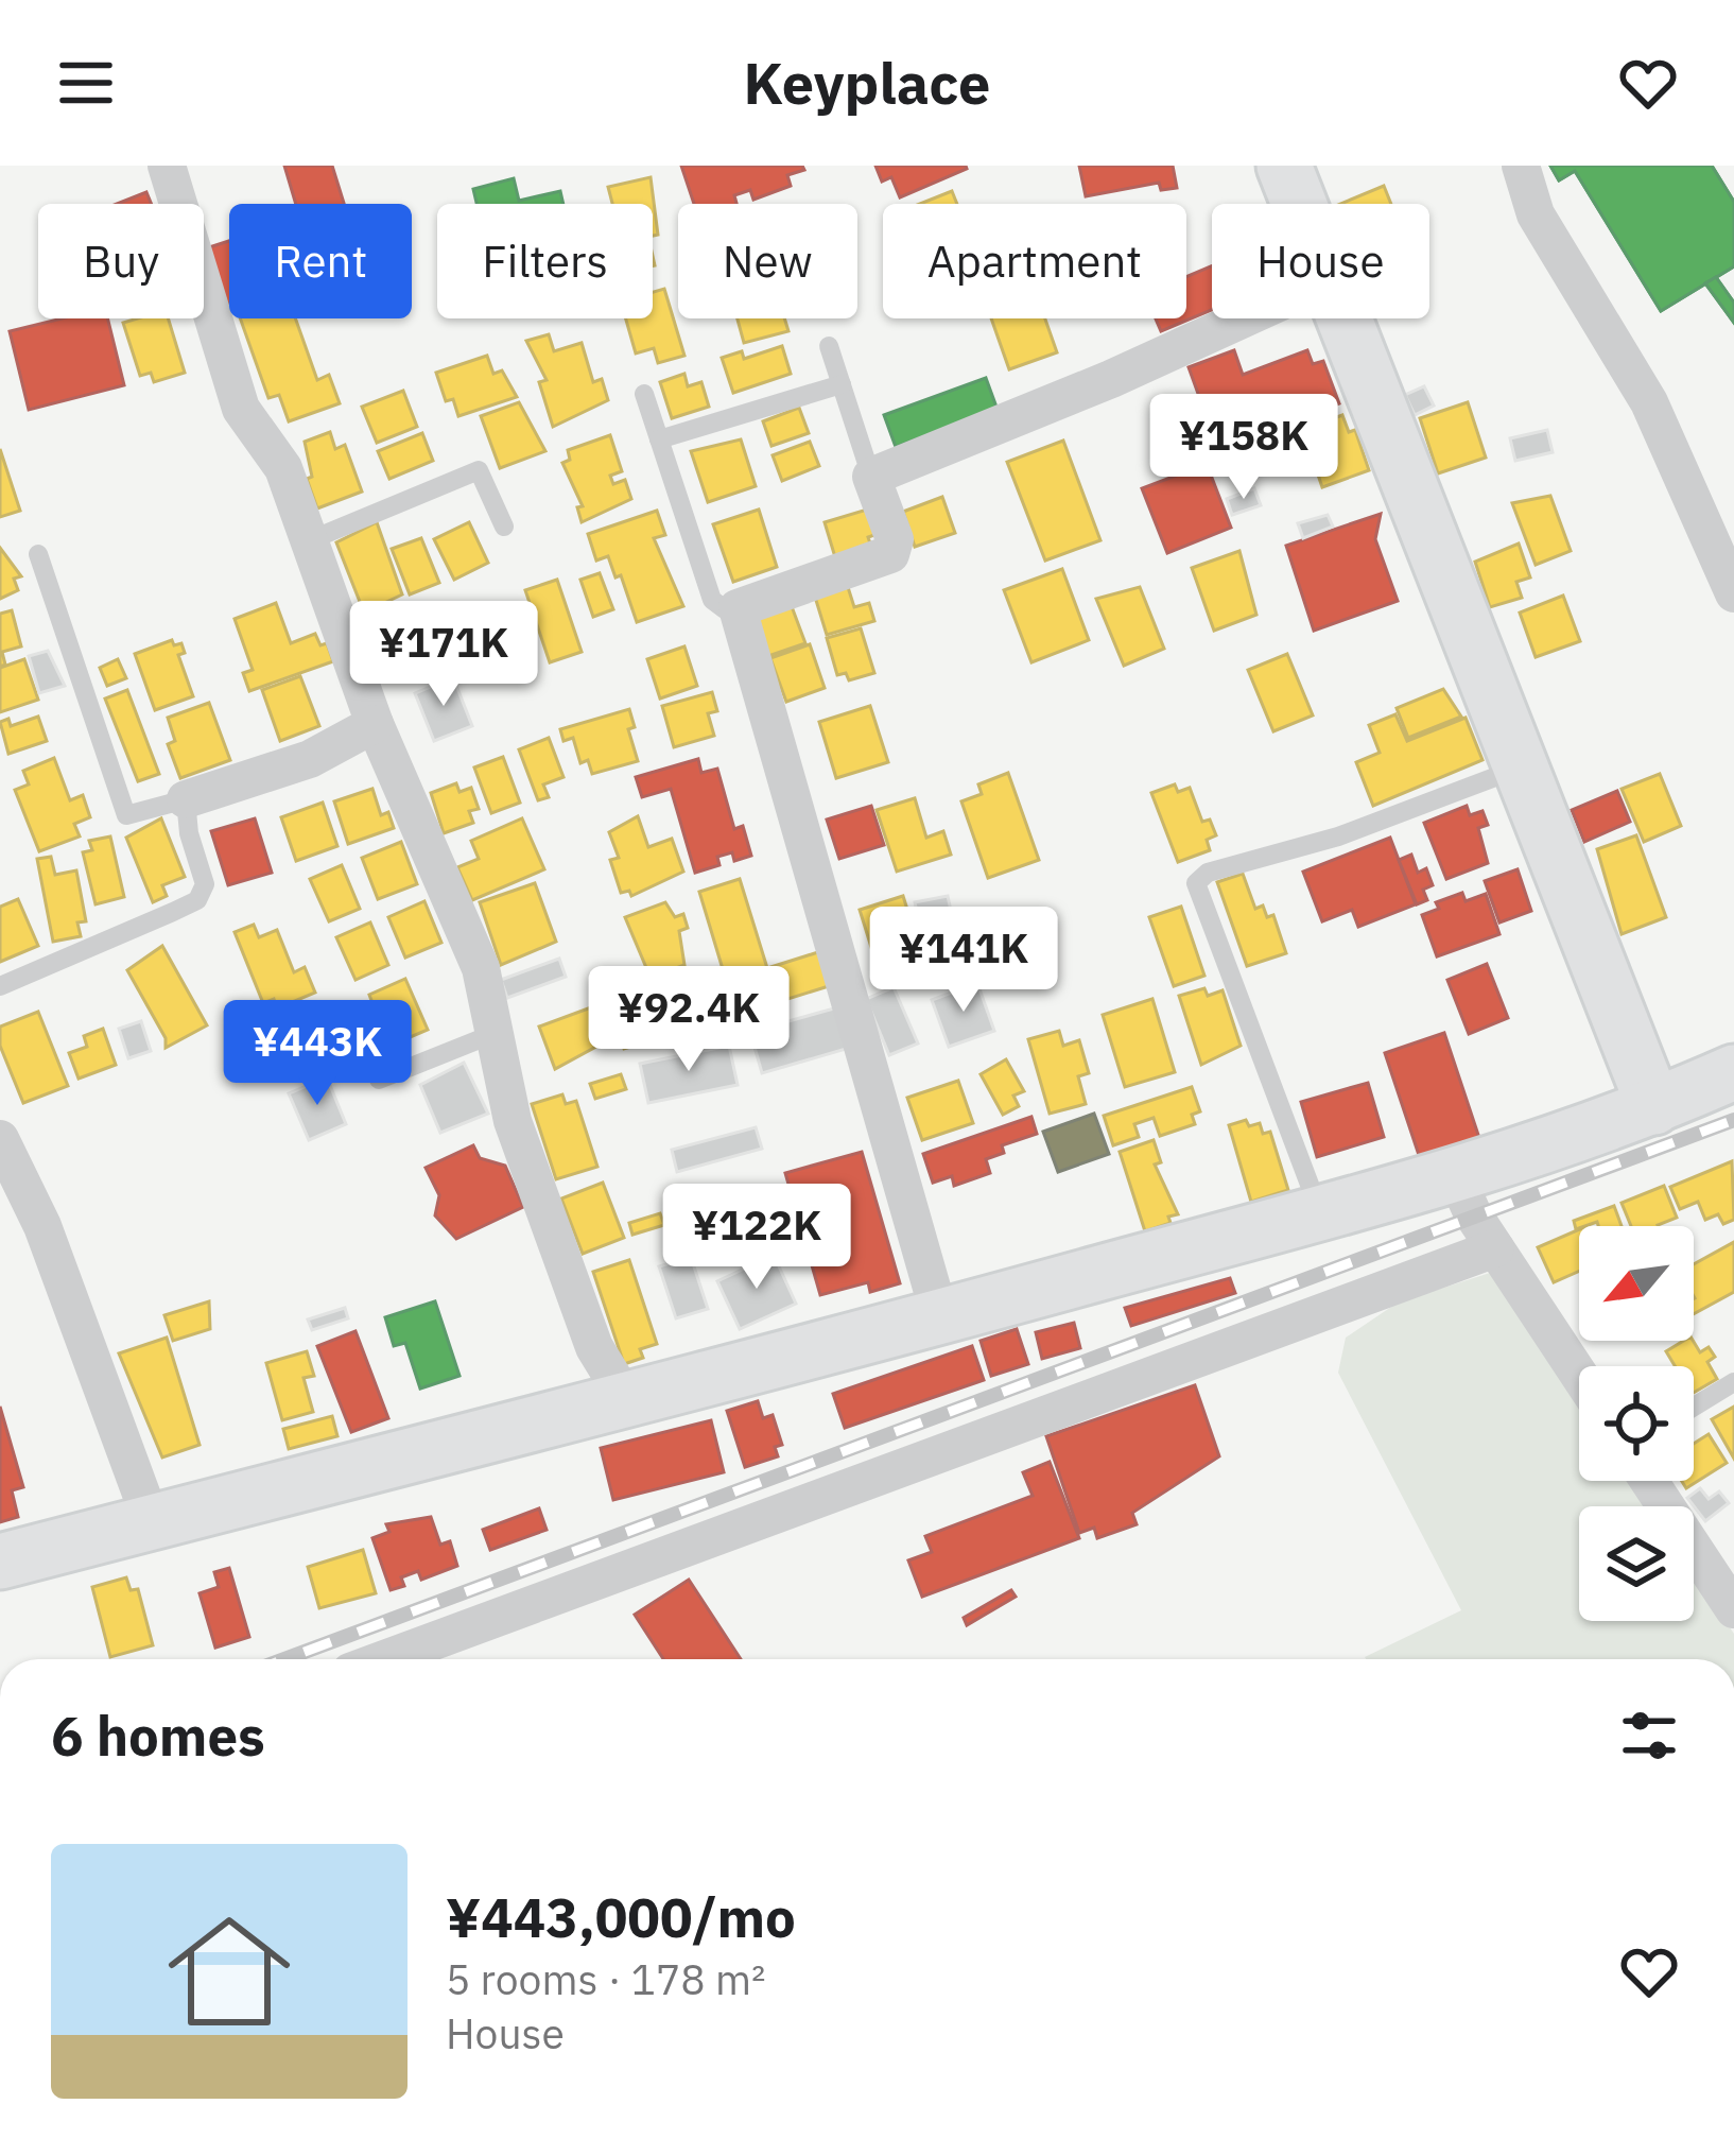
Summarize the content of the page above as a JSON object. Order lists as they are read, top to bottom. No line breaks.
{"north":"bottom left","page":{"header":"Keyplace","chip":["Buy","Rent","Filters","New","Apartment","House"],"price":["¥158K","¥171K","¥141K","¥92.4K","¥443K","¥122K"],"heading":"6 homes","list":[{"name":"¥443,000/mo","note":"5 rooms · 178 m² · House"}]}}
